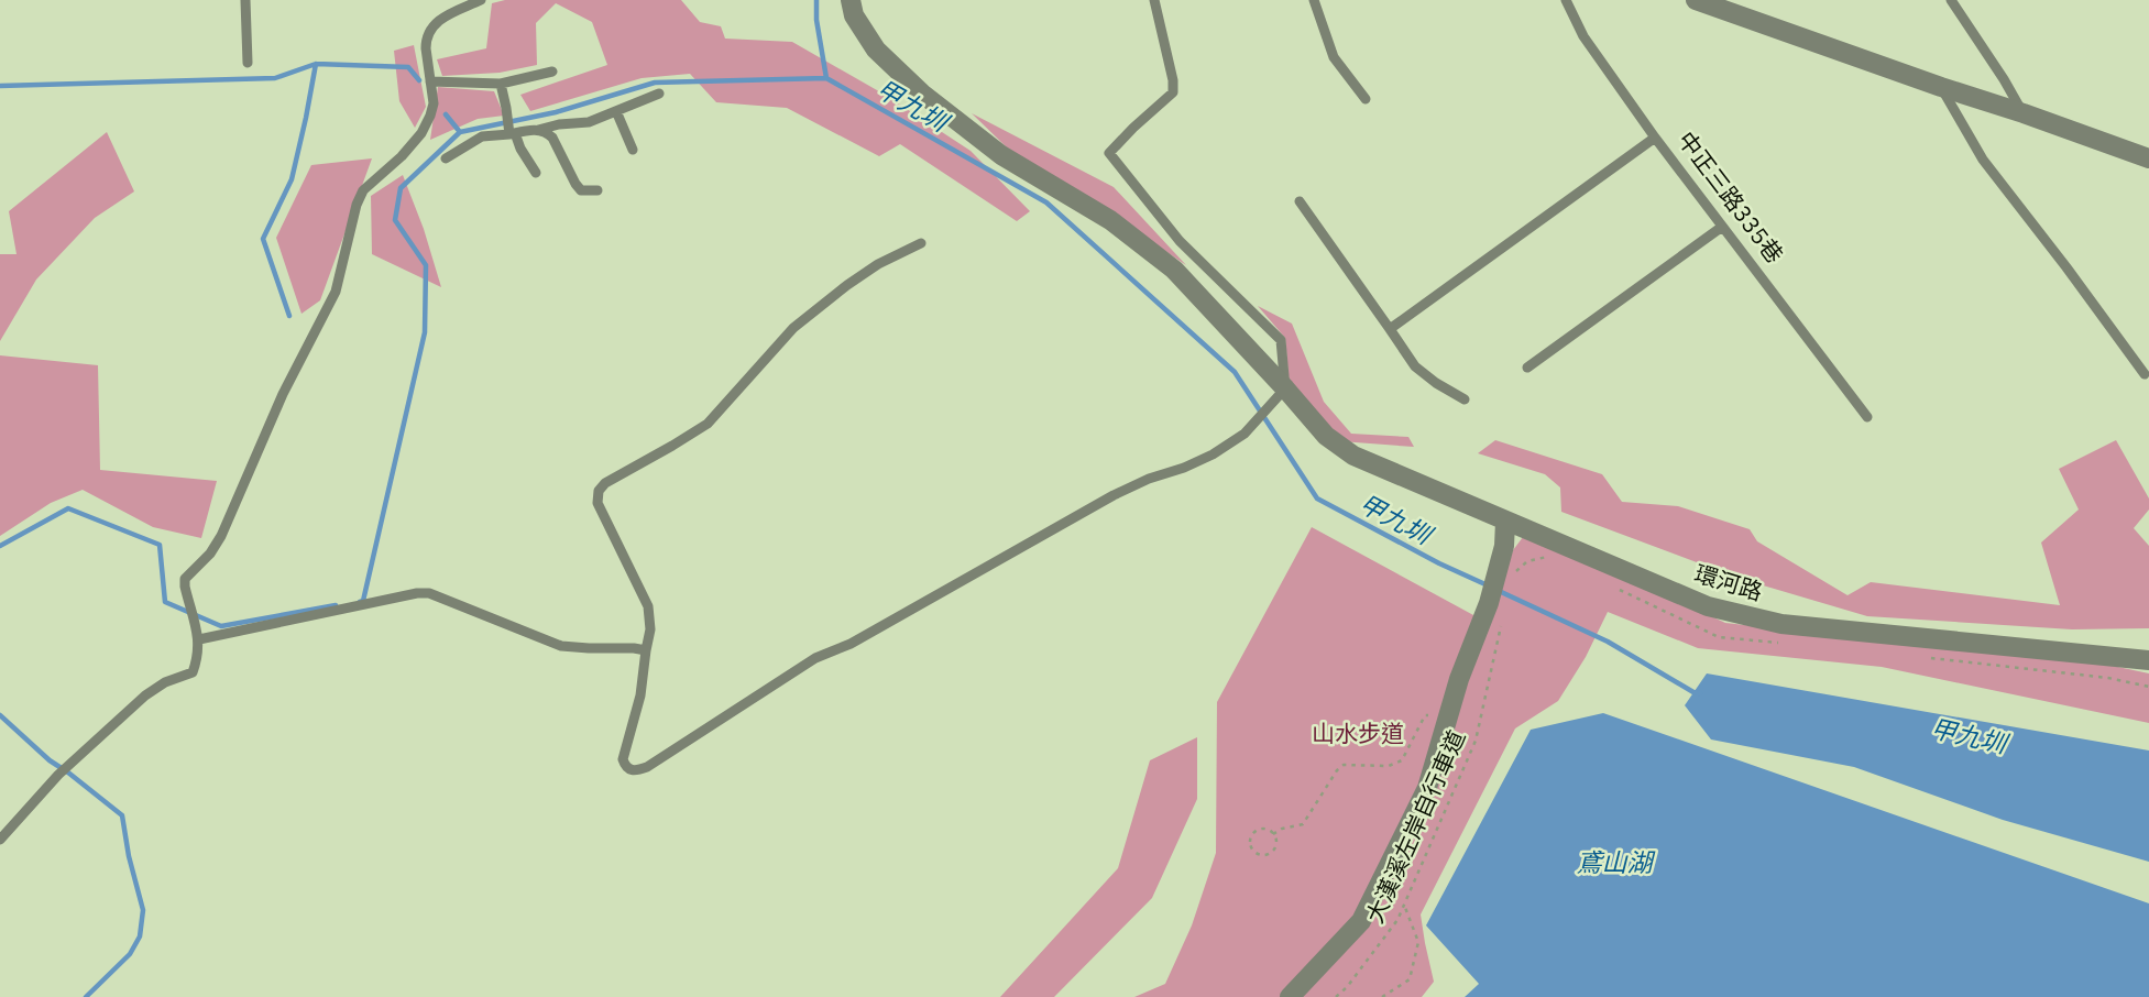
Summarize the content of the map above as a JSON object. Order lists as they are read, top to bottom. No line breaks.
{"streets":{"street":["環河路"],"lane":["中正三路335巷"],"path":["大漢溪左岸自行車道"]},"water":["甲九圳","鳶山湖"],"parks":["山水步道"]}
